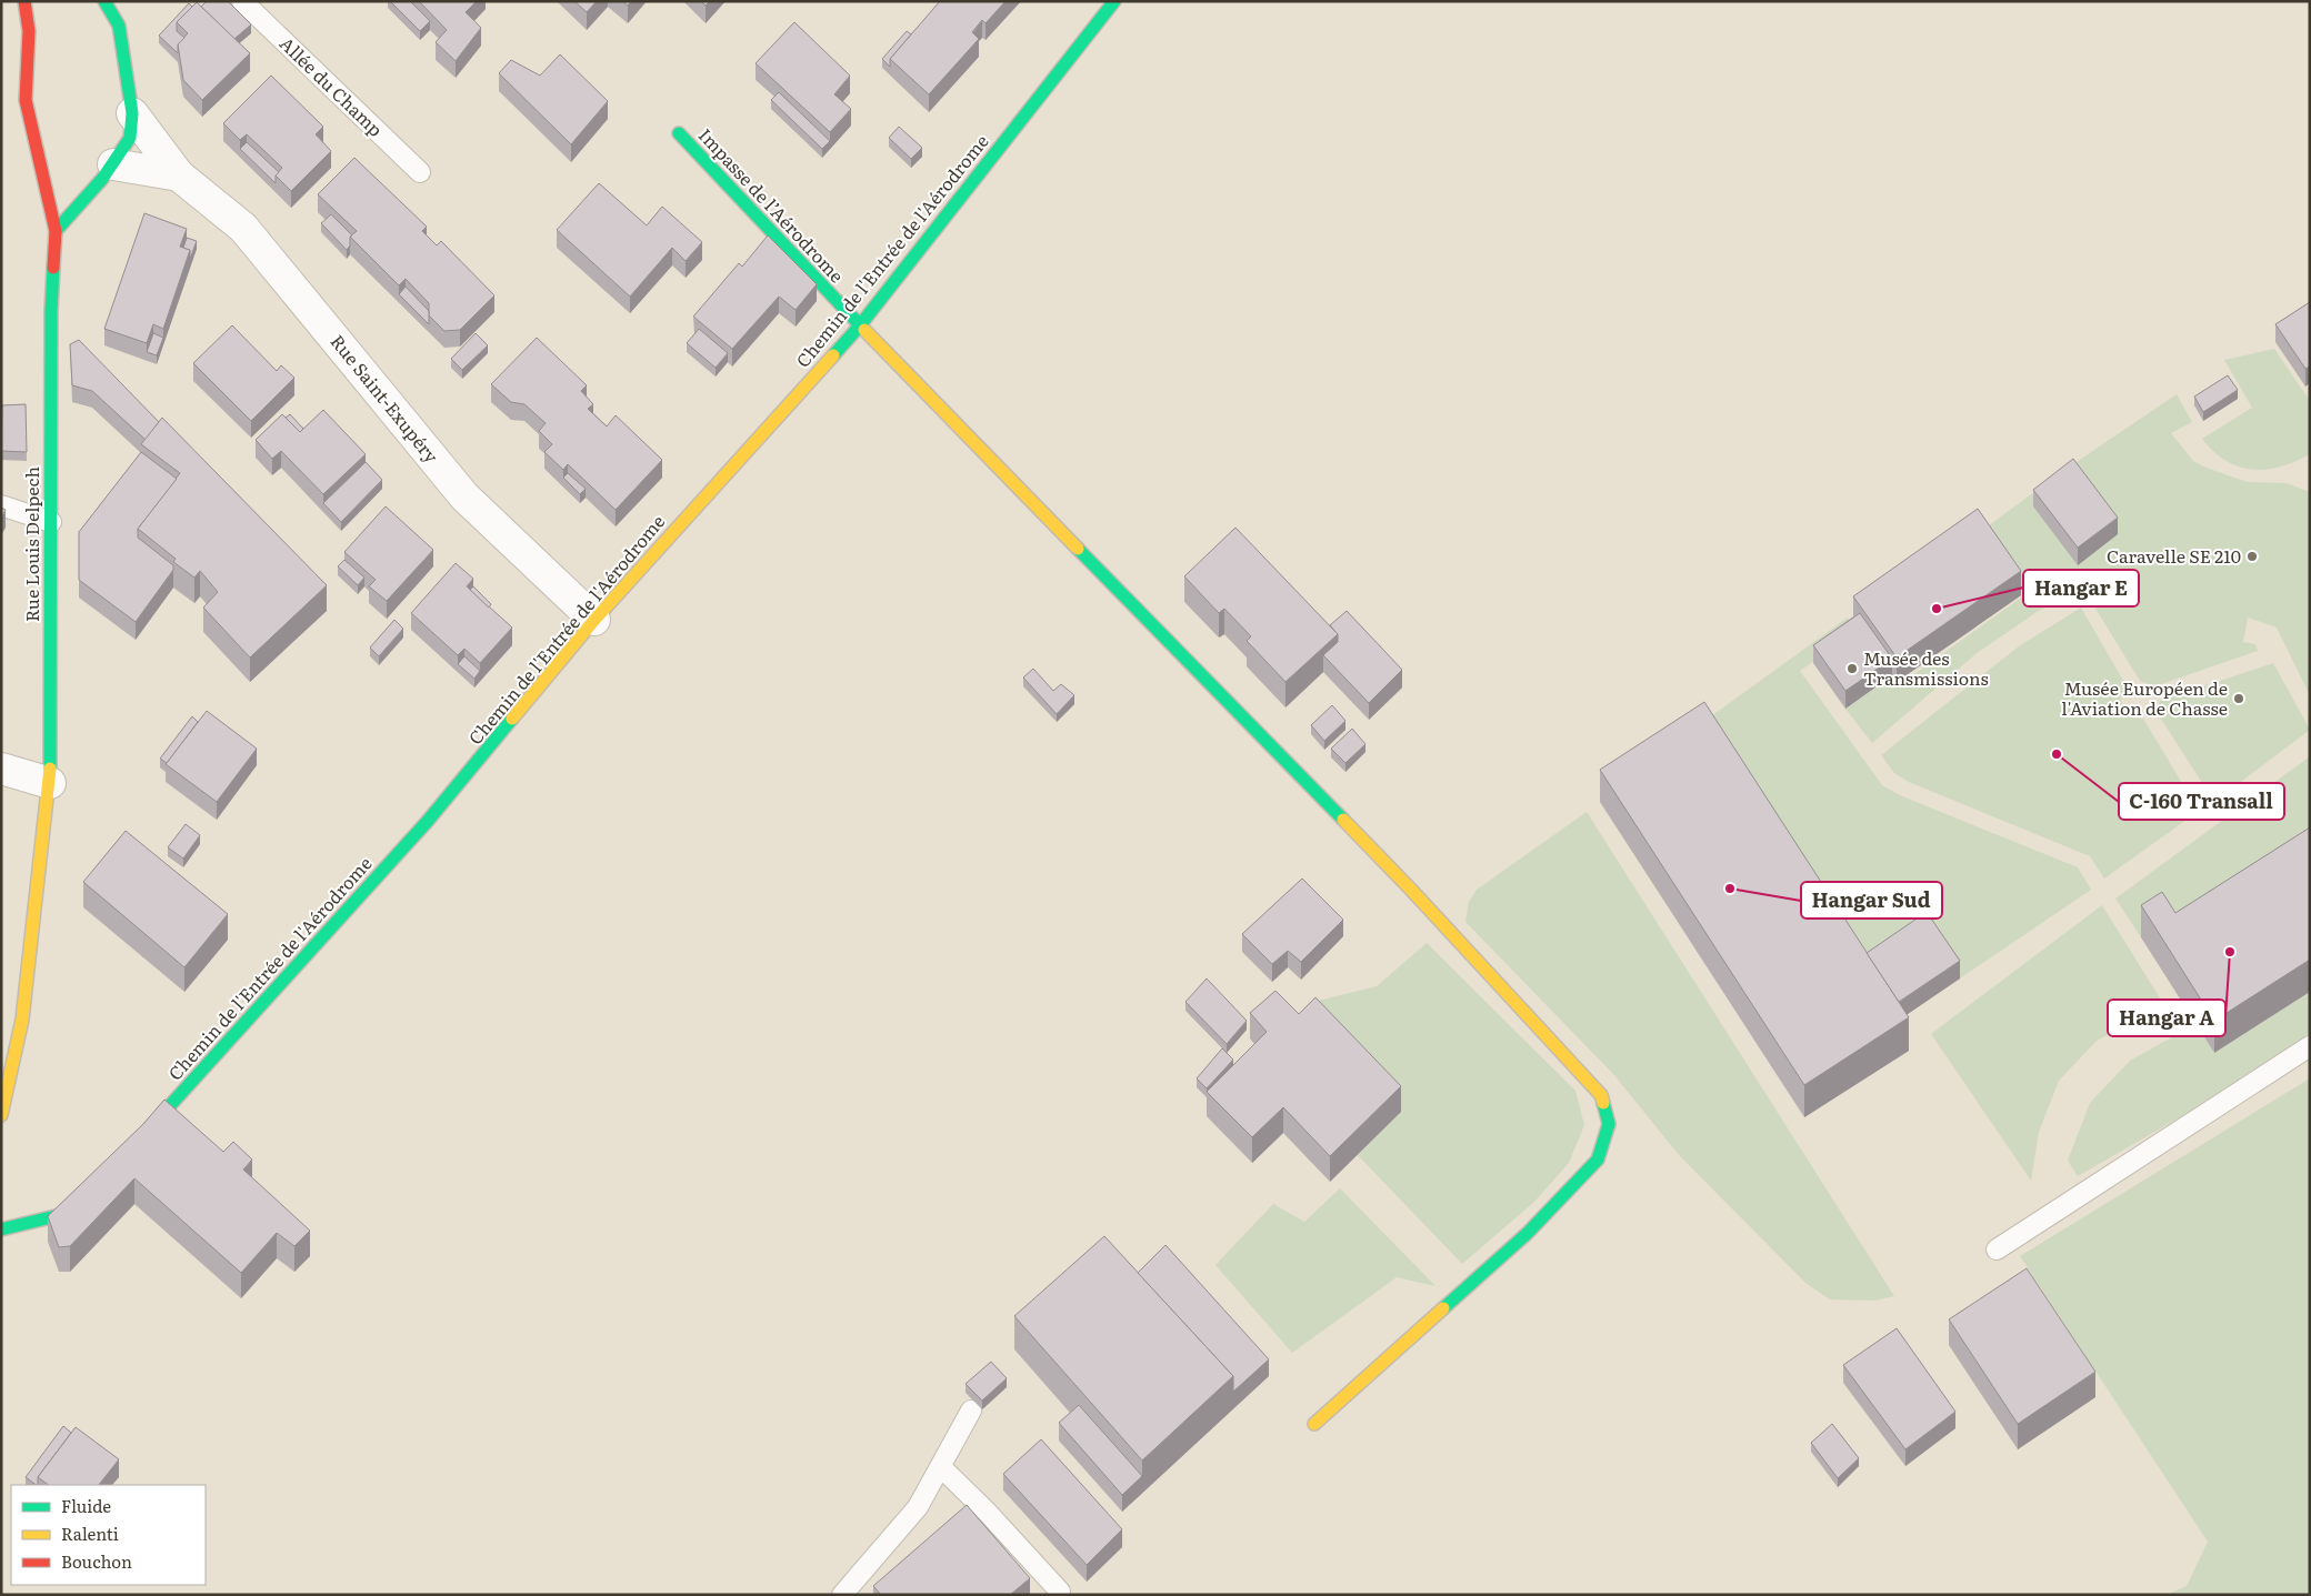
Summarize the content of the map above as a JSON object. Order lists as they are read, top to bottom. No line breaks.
{"streets":{"street":["Impasse de l’Aérodrome","Chemin de l'Entrée de l'Aérodrome","Rue Saint-Exupéry","Rue Louis Delpech"],"lane":["Allée du Champ"]},"crossings":[["Impasse de l’Aérodrome","Chemin de l'Entrée de l'Aérodrome"],["Chemin de l'Entrée de l'Aérodrome","Rue Saint-Exupéry"]],"places":["Caravelle SE 210","Hangar E","Musée des Transmissions","Musée Européen de l'Aviation de Chasse","C-160 Transall","Hangar Sud","Hangar A"],"legend":["Fluide","Ralenti","Bouchon"]}
